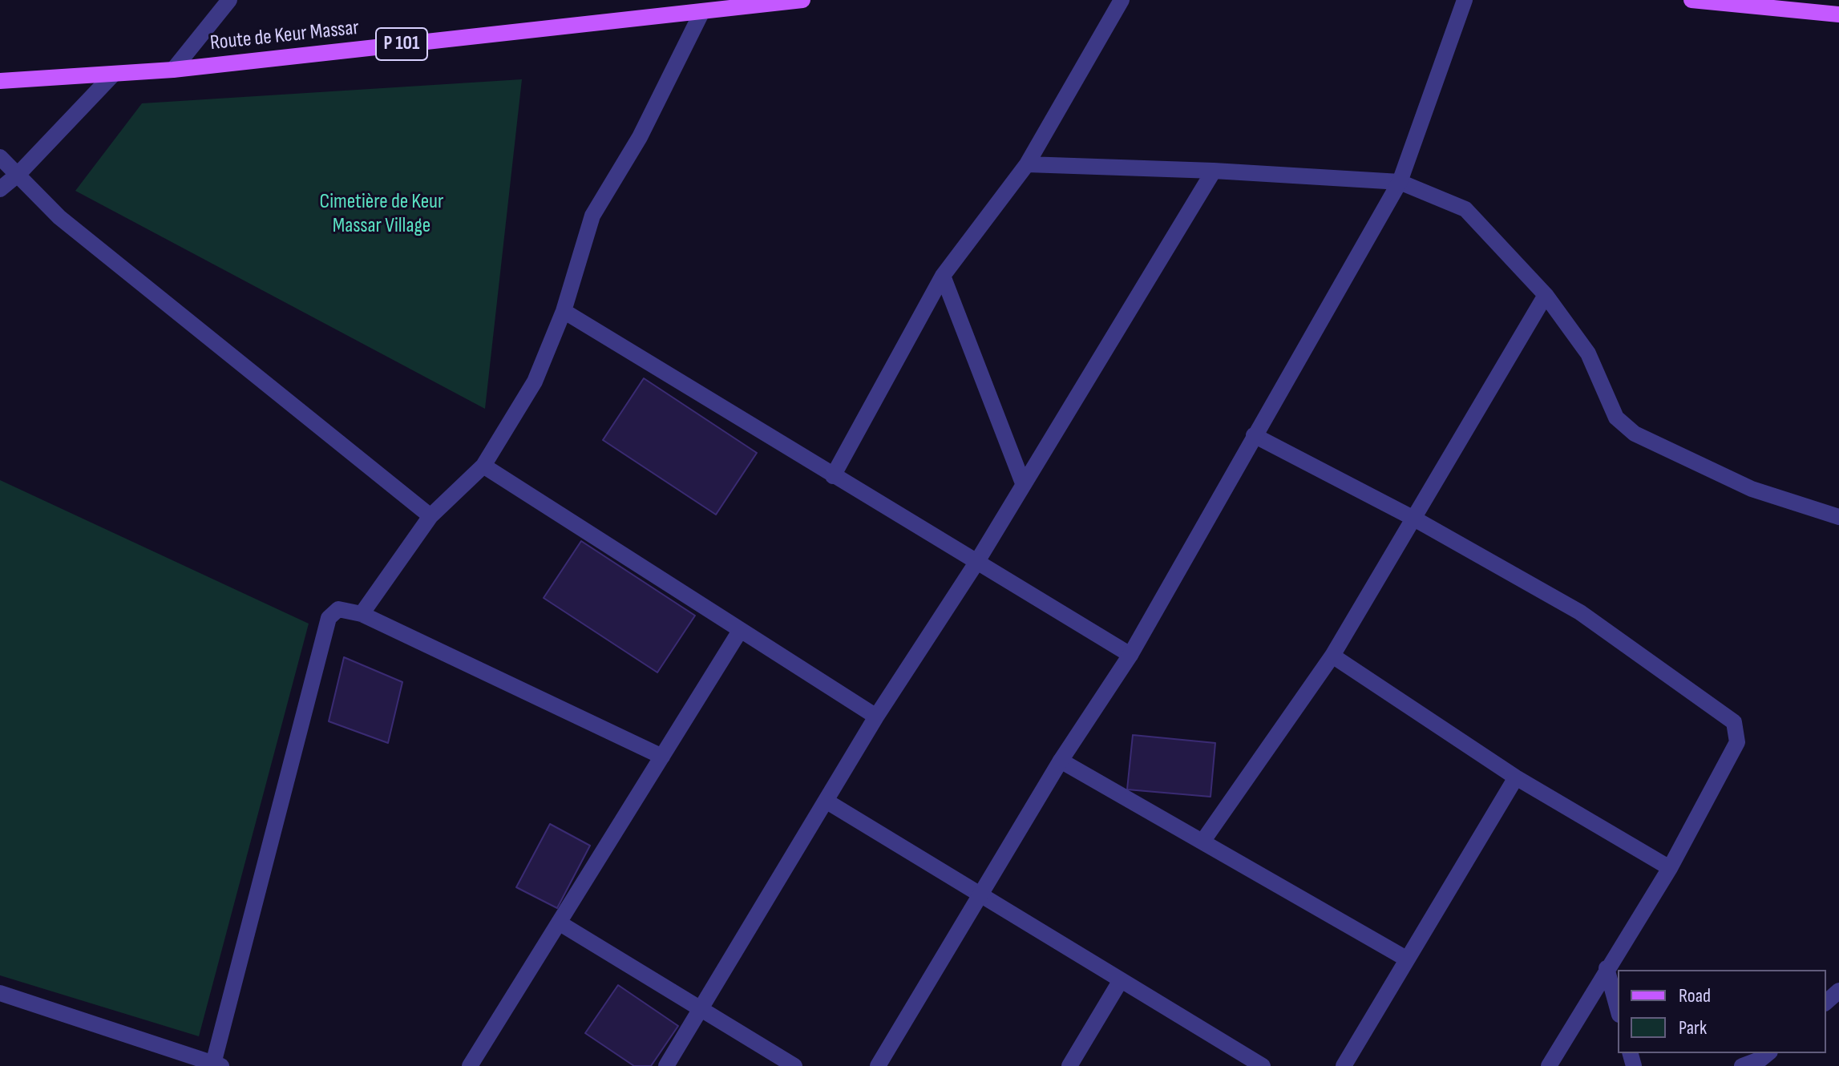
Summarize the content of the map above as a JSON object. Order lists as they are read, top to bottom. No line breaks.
{"streets":{"main road":["Route de Keur Massar","P 101"]},"parks":["Cimetière de Keur Massar Village"],"legend":["Road","Park"]}
